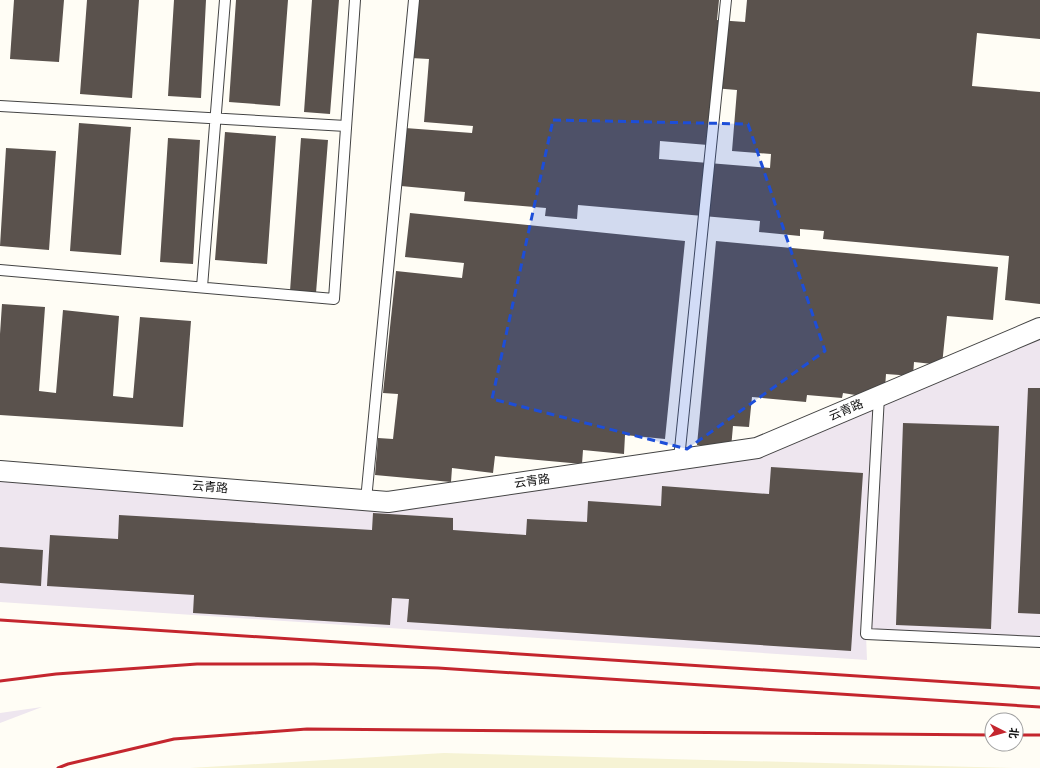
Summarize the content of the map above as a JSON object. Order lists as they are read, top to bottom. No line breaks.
{"streets":{"street":["云青路"]},"north":"right"}
